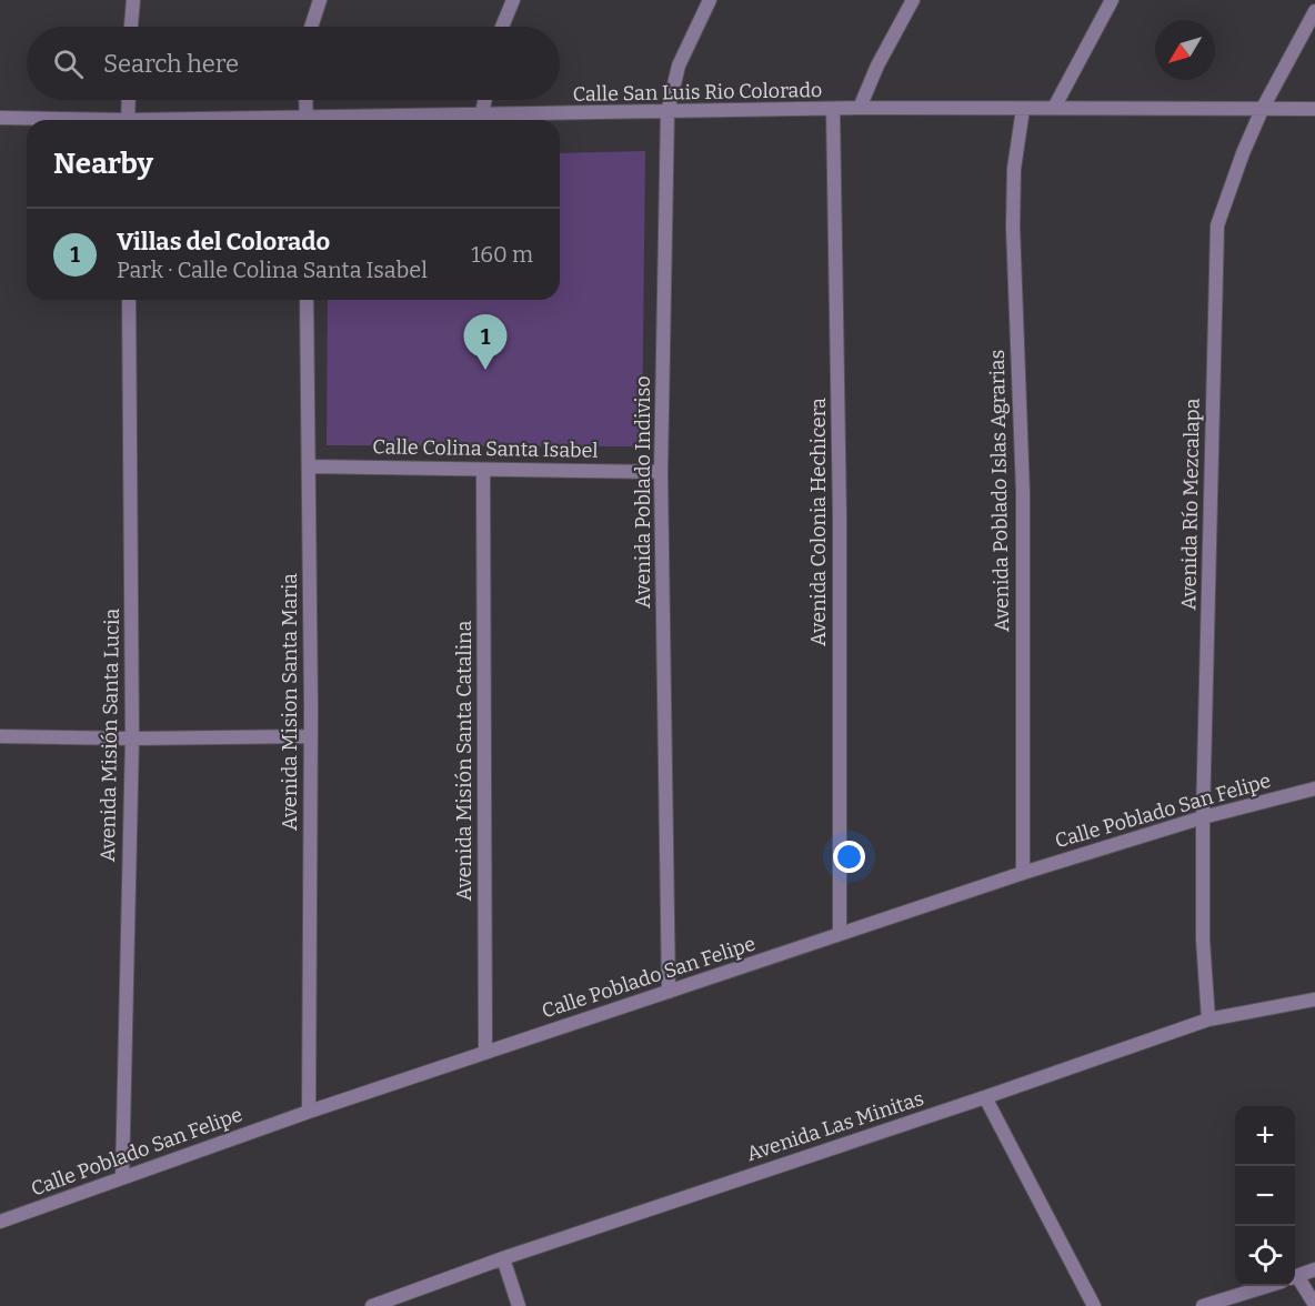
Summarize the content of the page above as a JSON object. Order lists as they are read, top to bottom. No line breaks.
{"streets":{"street":["Calle San Luis Rio Colorado","Calle Colina Santa Isabel","Avenida Poblado Islas Agrarias","Avenida Poblado Indiviso","Avenida Río Mezcalapa","Avenida Colonia Hechicera","Avenida Mision Santa Maria","Avenida Misión Santa Lucia","Avenida Misión Santa Catalina","Calle Poblado San Felipe","Avenida Las Minitas"]},"crossings":[["Calle San Luis Rio Colorado","Avenida Poblado Islas Agrarias"],["Calle San Luis Rio Colorado","Avenida Poblado Indiviso"],["Calle San Luis Rio Colorado","Avenida Río Mezcalapa"],["Calle San Luis Rio Colorado","Avenida Colonia Hechicera"],["Calle Colina Santa Isabel","Avenida Poblado Indiviso"],["Calle Colina Santa Isabel","Avenida Mision Santa Maria"],["Calle Colina Santa Isabel","Avenida Misión Santa Catalina"],["Avenida Poblado Islas Agrarias","Calle Poblado San Felipe"],["Avenida Poblado Indiviso","Calle Poblado San Felipe"],["Avenida Río Mezcalapa","Calle Poblado San Felipe"],["Avenida Río Mezcalapa","Avenida Las Minitas"],["Avenida Colonia Hechicera","Calle Poblado San Felipe"],["Avenida Mision Santa Maria","Calle Poblado San Felipe"],["Avenida Misión Santa Lucia","Calle Poblado San Felipe"],["Avenida Misión Santa Catalina","Calle Poblado San Felipe"]],"north":"bottom left","page":{"search":"Search here","heading":"Nearby","list":[{"mark":"1","name":"Villas del Colorado","note":"Park · Calle Colina Santa Isabel","value":"160 m"}],"pins":"1","map_buttons":["+","−"]}}
